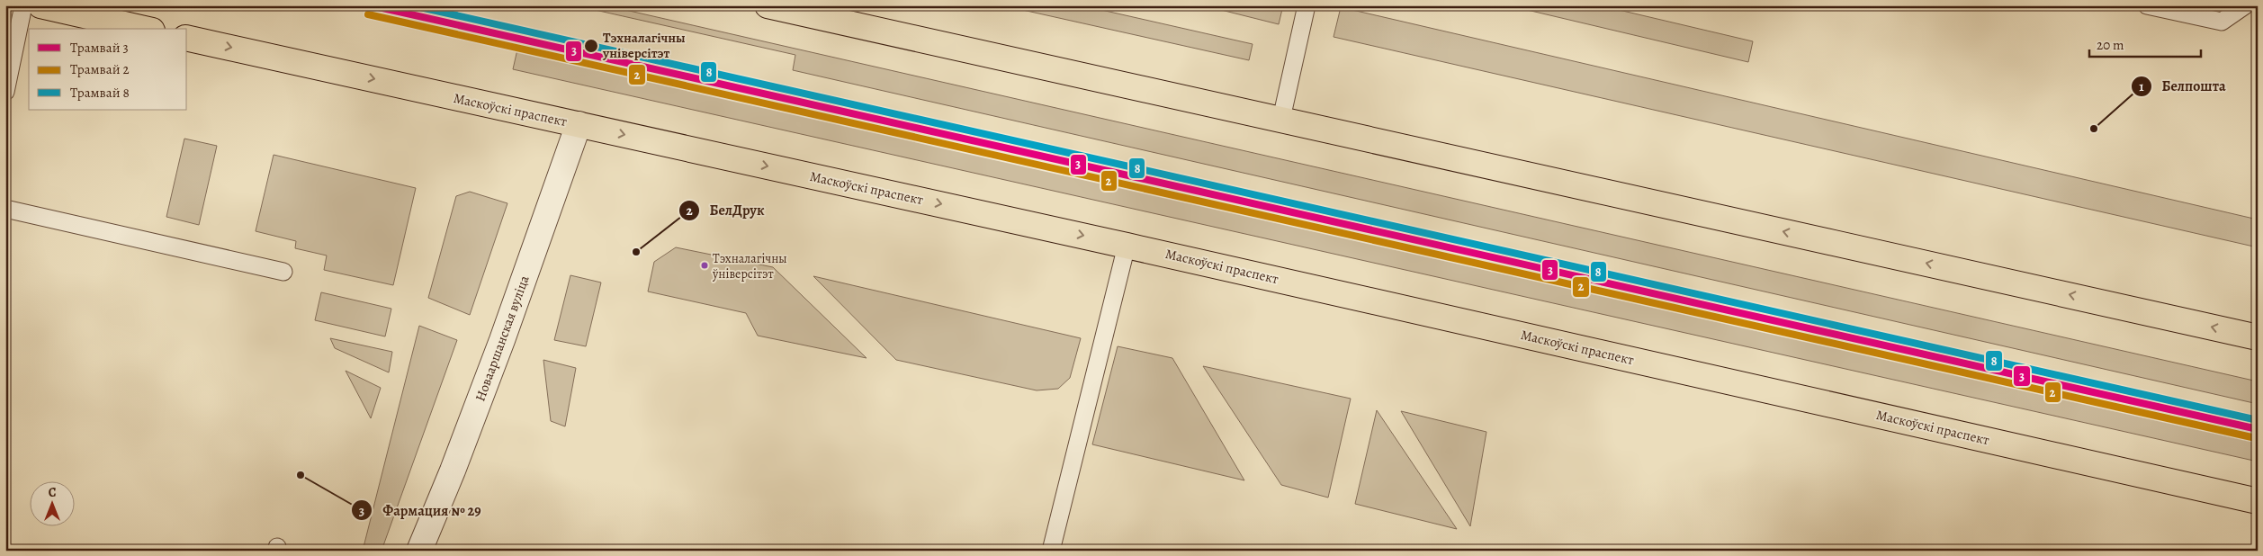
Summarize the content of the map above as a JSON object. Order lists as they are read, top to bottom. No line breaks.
{"streets":{"main road":["Маскоўскі праспект"],"street":["Новааршанская вуліца"]},"crossings":[["Маскоўскі праспект","Новааршанская вуліца"]],"places":["Тэхналагічны універсітэт","Белпошта","БелДрук","Тэхналагічны ўніверсітэт","Фармация № 29"],"lines":["tram line 3","tram line 8","tram line 2"],"legend":["Трамвай 3","Трамвай 2","Трамвай 8"],"scale_bar":"20 m","north":"top"}
